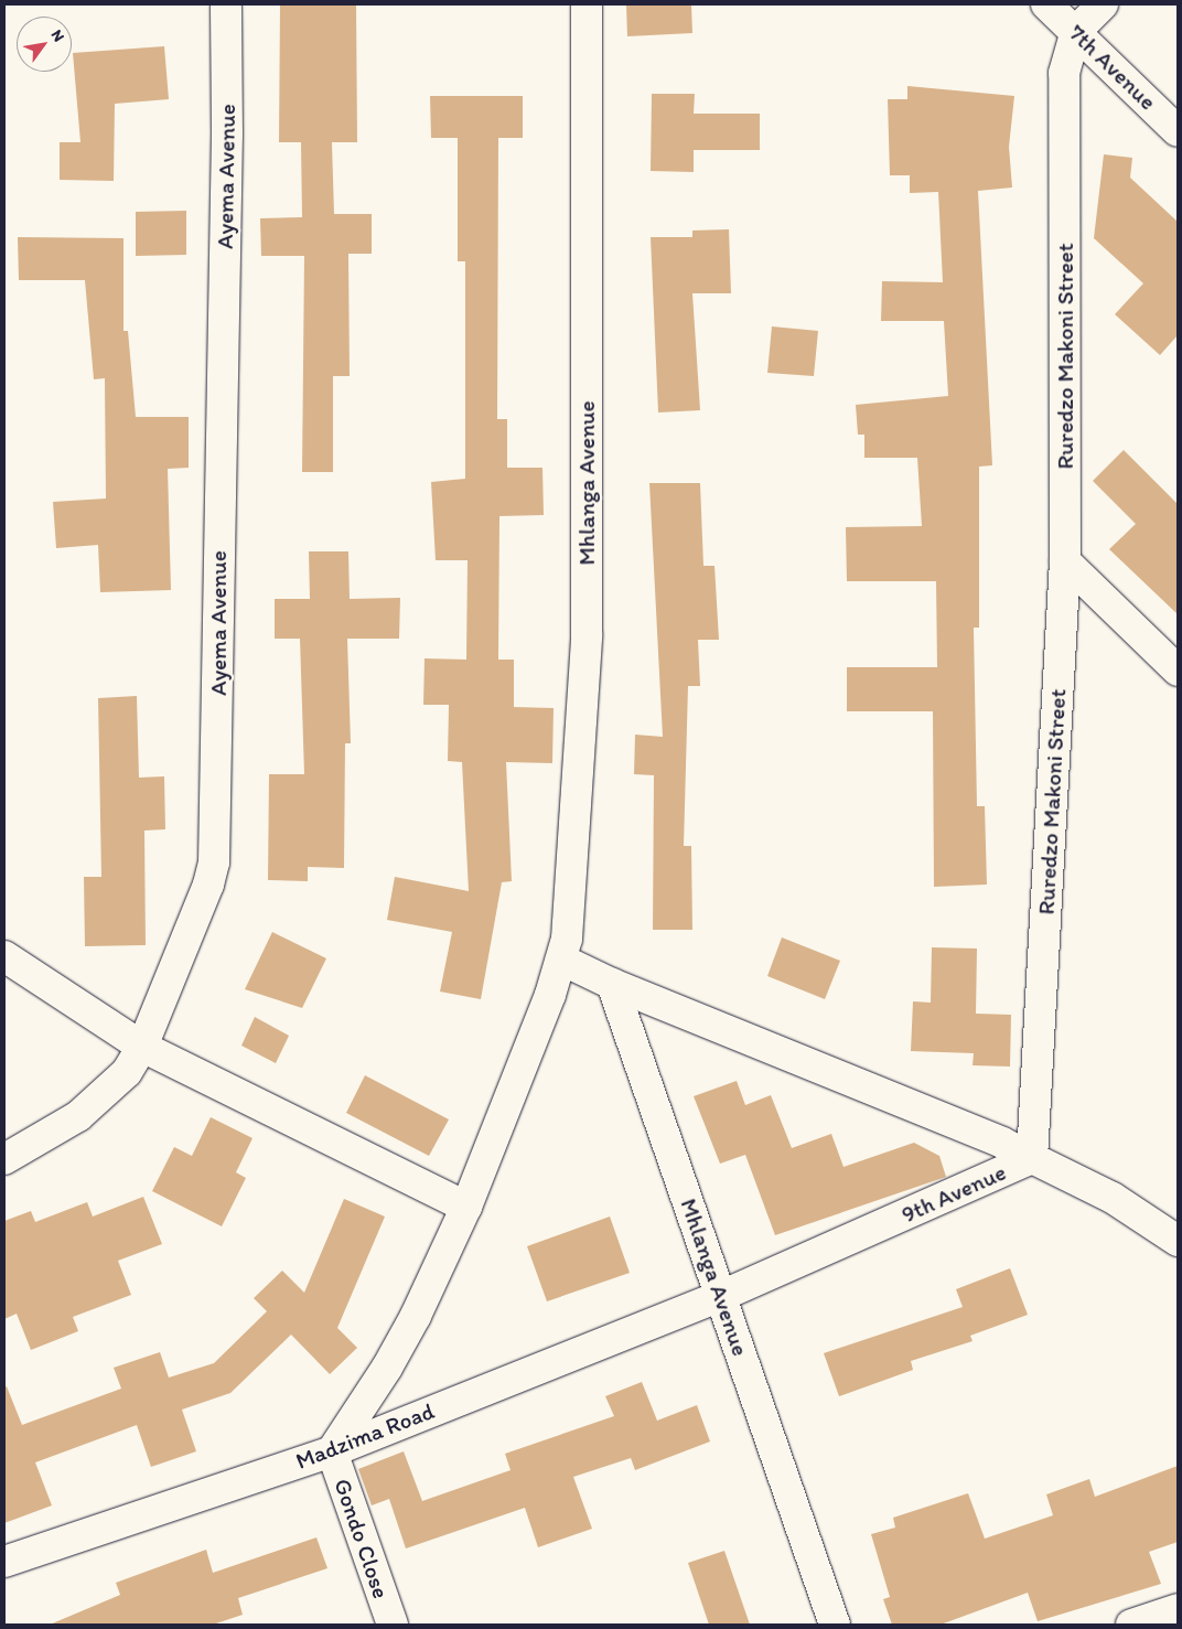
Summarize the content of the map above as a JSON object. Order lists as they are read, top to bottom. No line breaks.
{"streets":{"street":["7th Avenue","Ayema Avenue","Ruredzo Makoni Street","Mhlanga Avenue","9th Avenue","Madzima Road","Gondo Close"]},"crossings":[["7th Avenue","Ruredzo Makoni Street"],["Ruredzo Makoni Street","9th Avenue"],["Mhlanga Avenue","9th Avenue"],["Mhlanga Avenue","Madzima Road"],["Mhlanga Avenue","Gondo Close"],["9th Avenue","Madzima Road"],["Madzima Road","Gondo Close"]],"north":"top right"}
